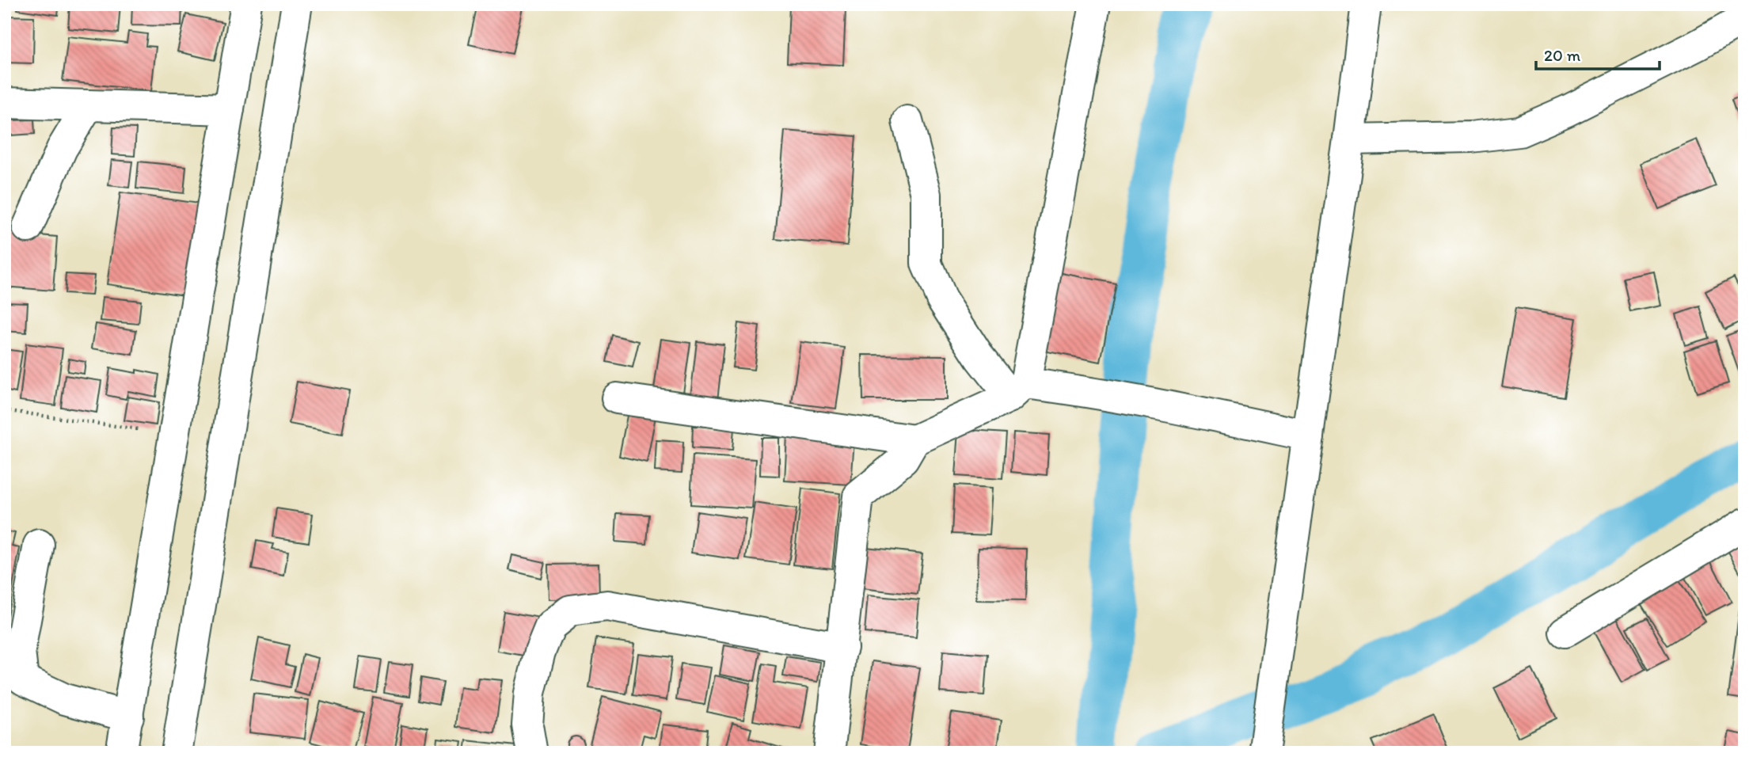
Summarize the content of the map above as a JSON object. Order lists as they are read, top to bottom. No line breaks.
{"scale_bar":"20 m"}
